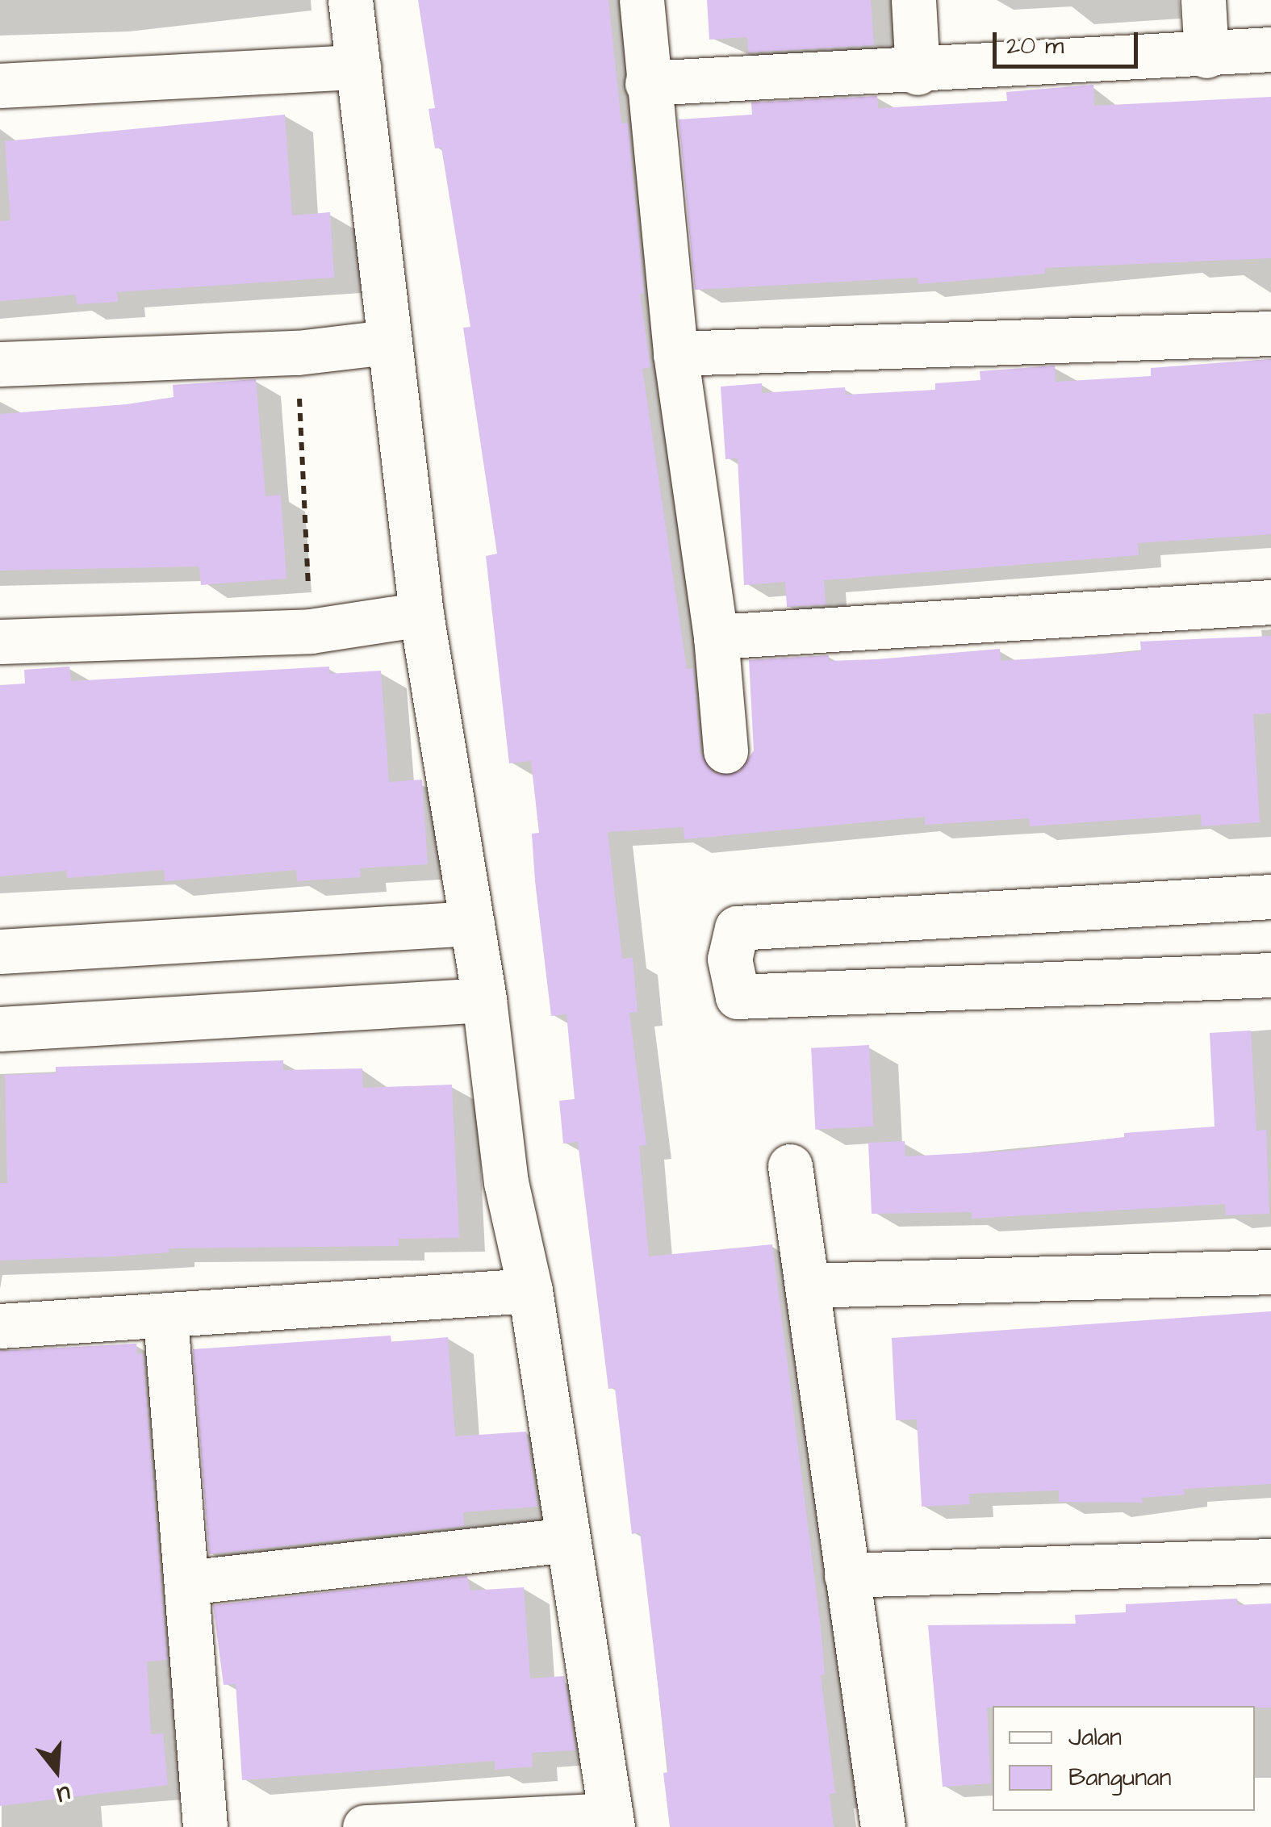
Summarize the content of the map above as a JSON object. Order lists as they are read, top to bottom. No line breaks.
{"legend":["Jalan","Bangunan"],"scale_bar":"20 m","north":"bottom"}
